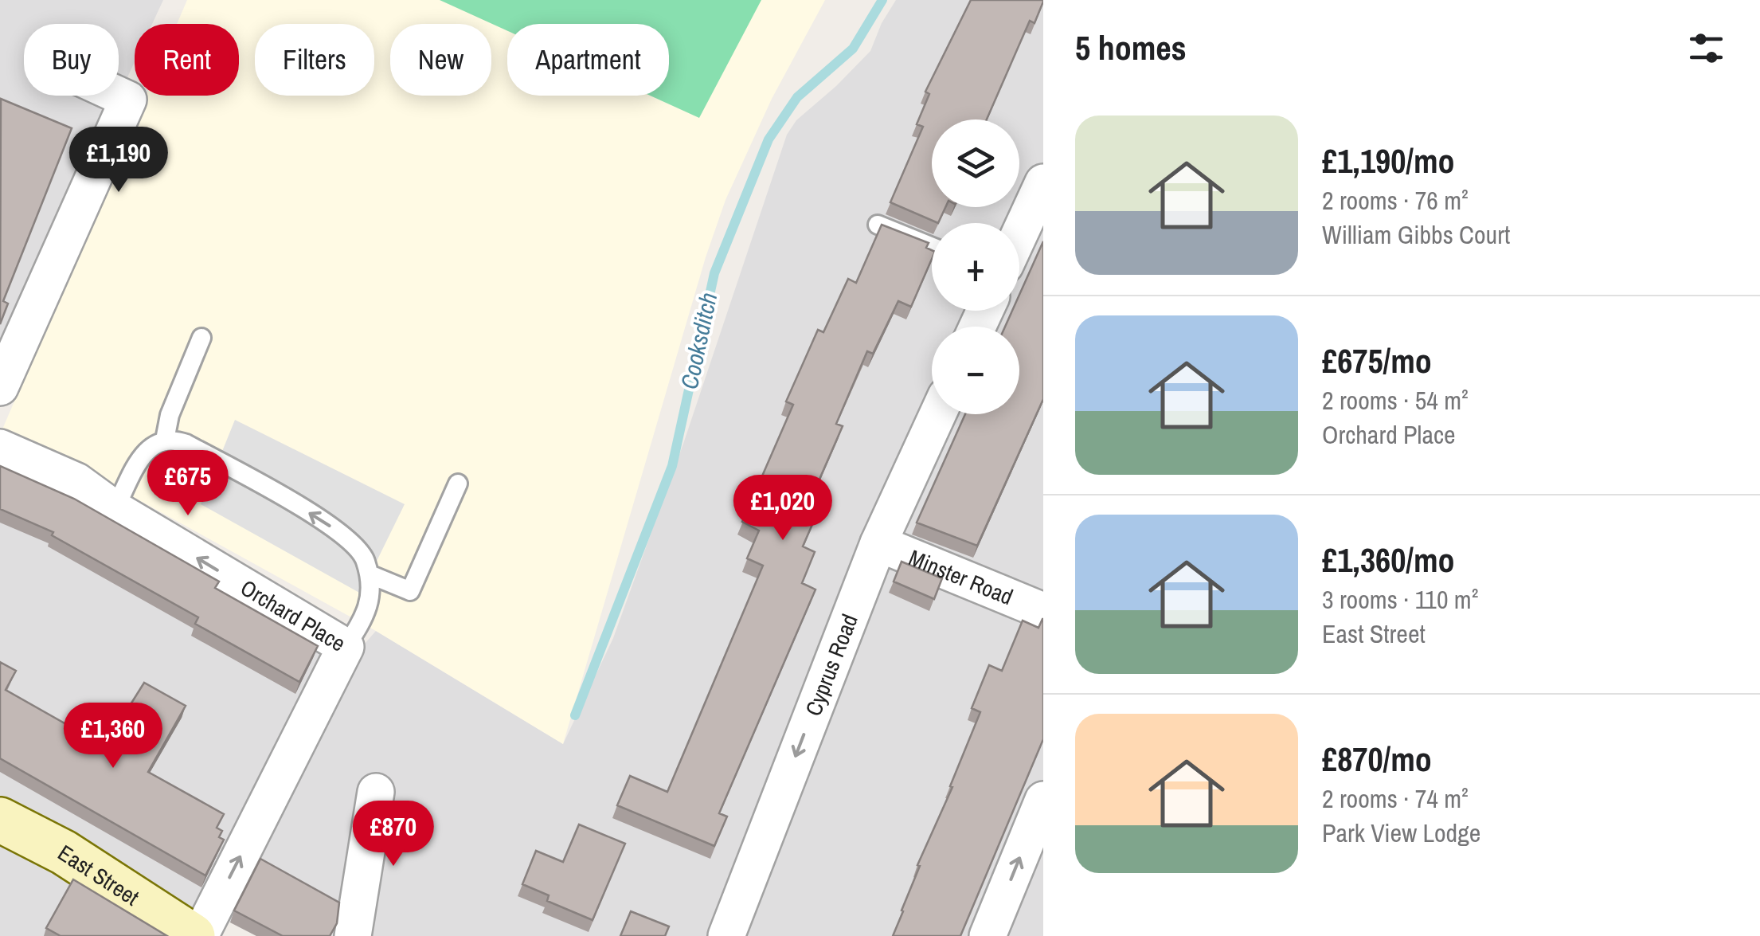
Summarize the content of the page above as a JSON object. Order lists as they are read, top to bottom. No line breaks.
{"streets":{"main road":["East Street"],"street":["Minster Road","Orchard Place","Cyprus Road"]},"crossings":[["Minster Road","Cyprus Road"]],"water":["Cooksditch"],"page":{"heading":"5 homes","chip":["Buy","Rent","Filters","New","Apartment"],"list":[{"name":"£1,190/mo","note":"2 rooms · 76 m² · William Gibbs Court"},{"name":"£675/mo","note":"2 rooms · 54 m² · Orchard Place"},{"name":"£1,360/mo","note":"3 rooms · 110 m² · East Street"},{"name":"£870/mo","note":"2 rooms · 74 m² · Park View Lodge"}],"map_buttons":["+","−"],"price":["£1,190","£675","£1,020","£1,360","£870"]}}
